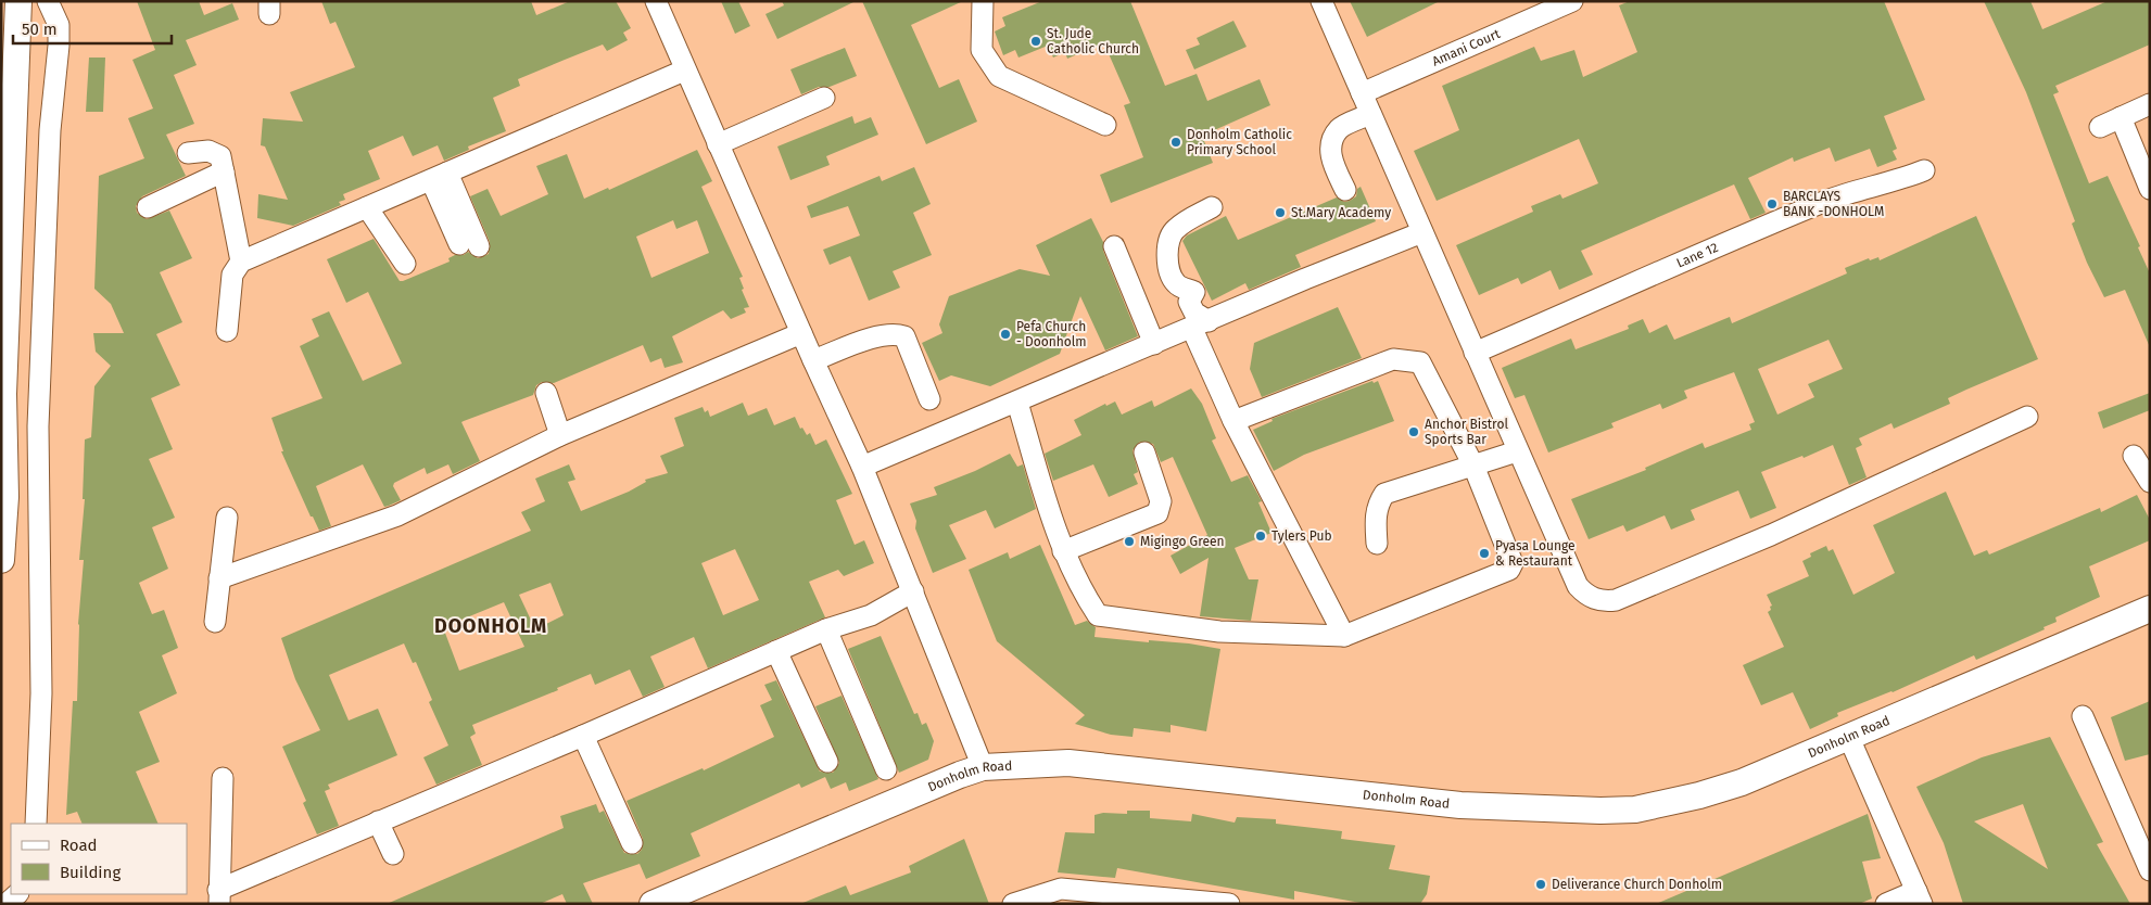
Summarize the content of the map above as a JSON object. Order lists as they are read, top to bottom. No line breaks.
{"streets":{"main road":["Donholm Road"],"street":["Amani Court","Lane 12"]},"districts":["DOONHOLM"],"places":["St. Jude Catholic Church","Donholm Catholic Primary School","BARCLAYS BANK -DONHOLM","St.Mary Academy","Pefa Church - Doonholm","Anchor Bistrol Sports Bar","Tylers Pub","Migingo Green","Pyasa Lounge & Restaurant","Deliverance Church Donholm"],"legend":["Road","Building"],"scale_bar":"50 m"}
